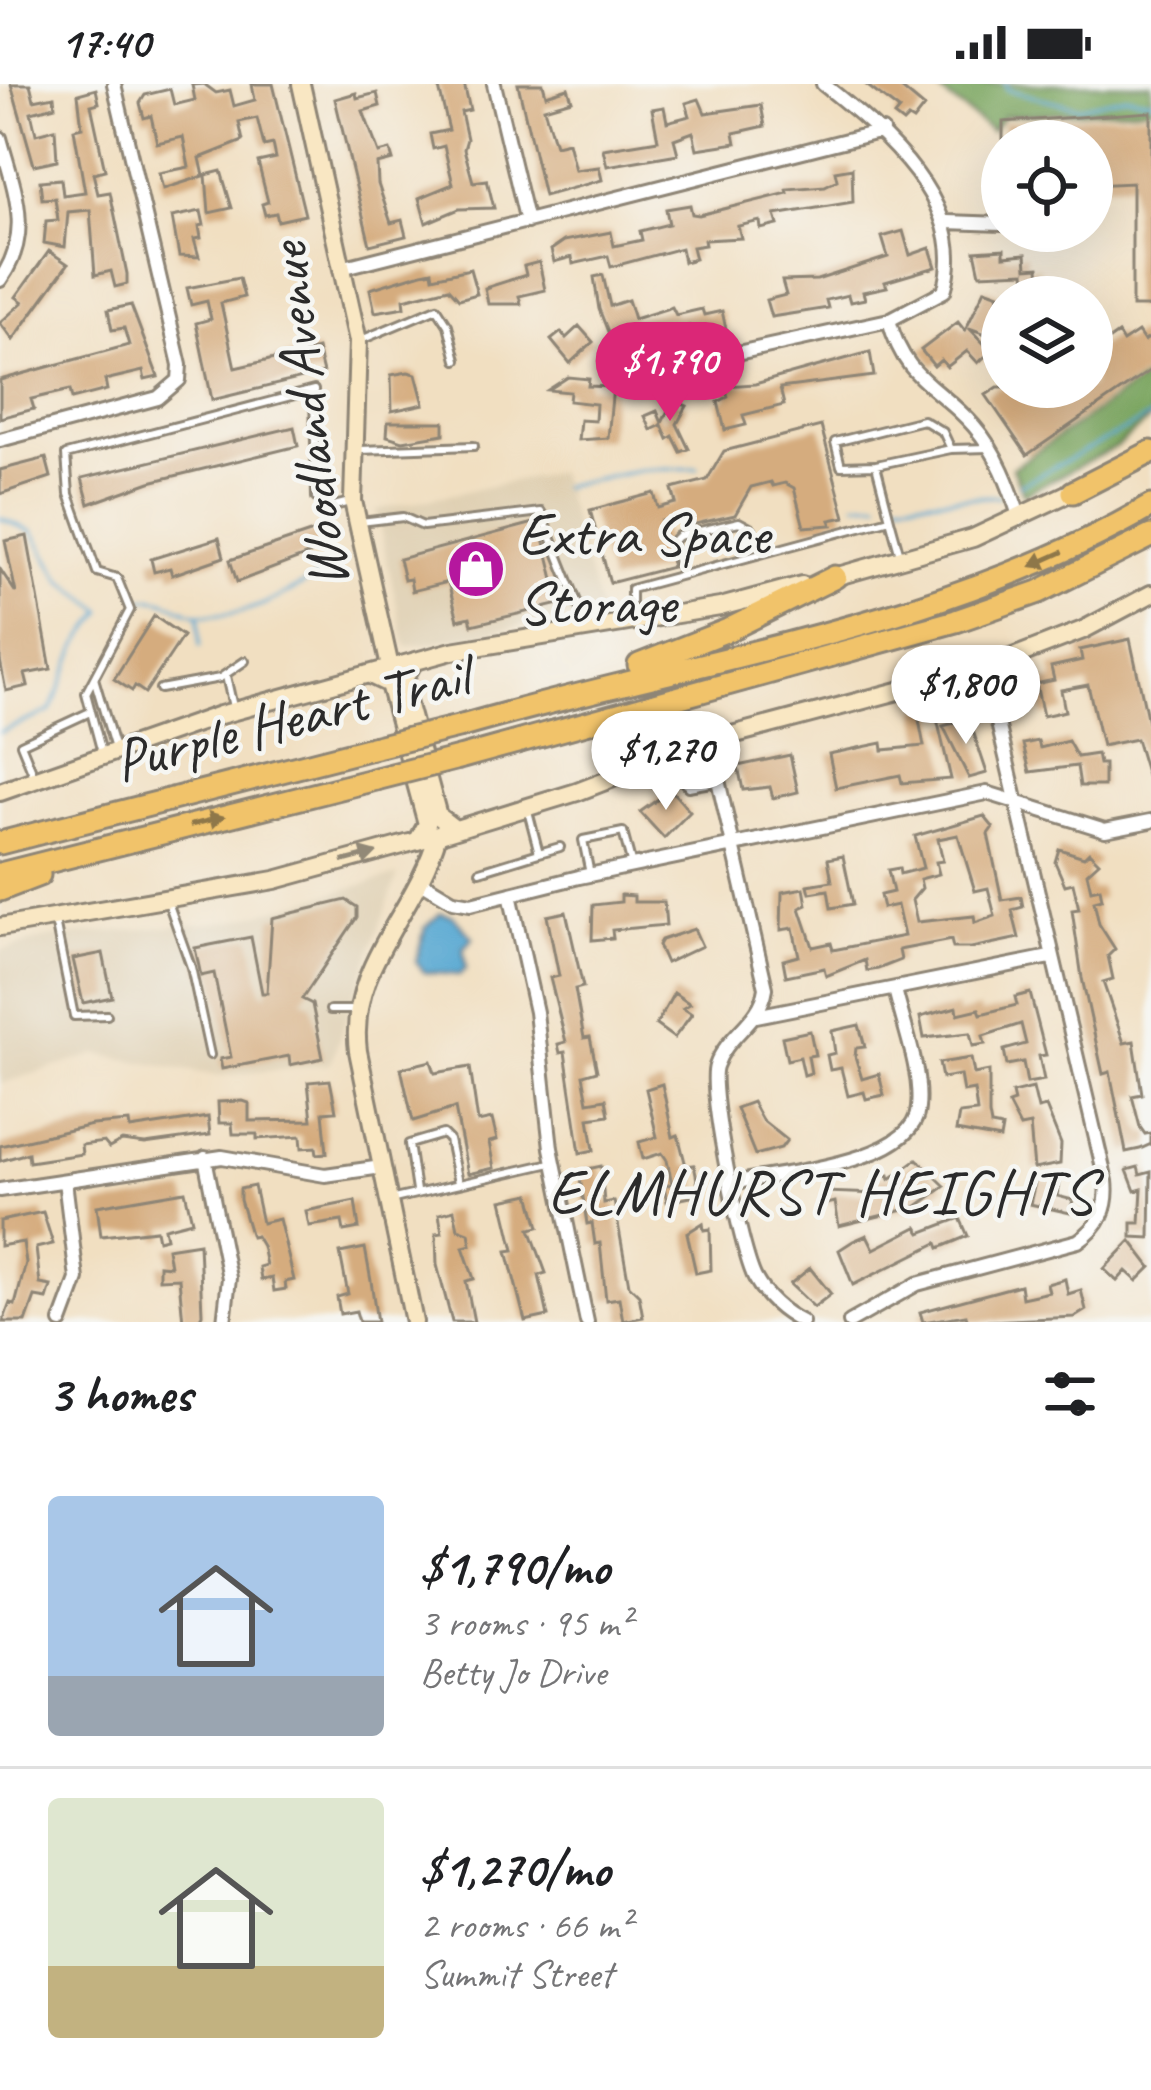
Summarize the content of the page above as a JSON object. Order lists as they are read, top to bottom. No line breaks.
{"streets":{"highway":["Purple Heart Trail"],"main road":["Woodland Avenue"]},"districts":["ELMHURST HEIGHTS"],"places":{"shop":["Extra Space Storage"]},"page":{"status":"17:40","price":["$1,790","$1,800","$1,270"],"heading":"3 homes","list":[{"name":"$1,790/mo","note":"3 rooms · 95 m² · Betty Jo Drive"},{"name":"$1,270/mo","note":"2 rooms · 66 m² · Summit Street"}]}}
